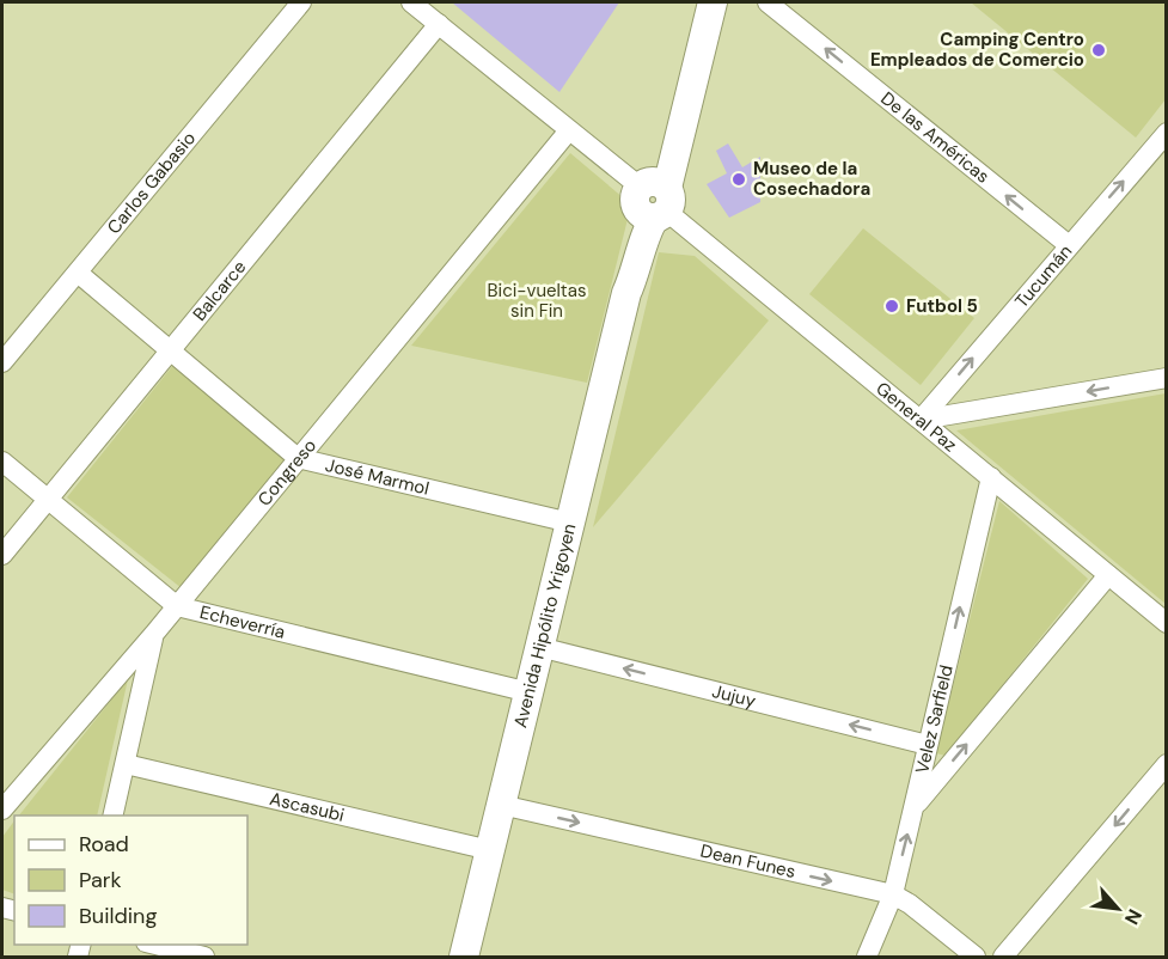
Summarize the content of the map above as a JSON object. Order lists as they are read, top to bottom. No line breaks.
{"streets":{"street":["De las Américas","Carlos Gabasio","Tucumán","Balcarce","General Paz","Congreso","José Marmol","Echeverría","Avenida Hipólito Yrigoyen","Jujuy","Velez Sarfield","Ascasubi","Dean Funes"]},"crossings":[["De las Américas","Tucumán"],["Carlos Gabasio","José Marmol"],["Tucumán","General Paz"],["Balcarce","General Paz"],["Balcarce","José Marmol"],["Balcarce","Echeverría"],["General Paz","Congreso"],["General Paz","Avenida Hipólito Yrigoyen"],["General Paz","Velez Sarfield"],["Congreso","José Marmol"],["Congreso","Echeverría"],["José Marmol","Avenida Hipólito Yrigoyen"],["Echeverría","Avenida Hipólito Yrigoyen"],["Avenida Hipólito Yrigoyen","Jujuy"],["Avenida Hipólito Yrigoyen","Ascasubi"],["Avenida Hipólito Yrigoyen","Dean Funes"],["Jujuy","Velez Sarfield"],["Velez Sarfield","Dean Funes"]],"one_way":["De las Américas","Tucumán","Jujuy","Velez Sarfield","Dean Funes"],"parks":["Bici-vueltas sin Fin"],"places":["Camping Centro Empleados de Comercio","Museo de la Cosechadora","Futbol 5"],"legend":["Road","Park","Building"],"north":"bottom right"}
